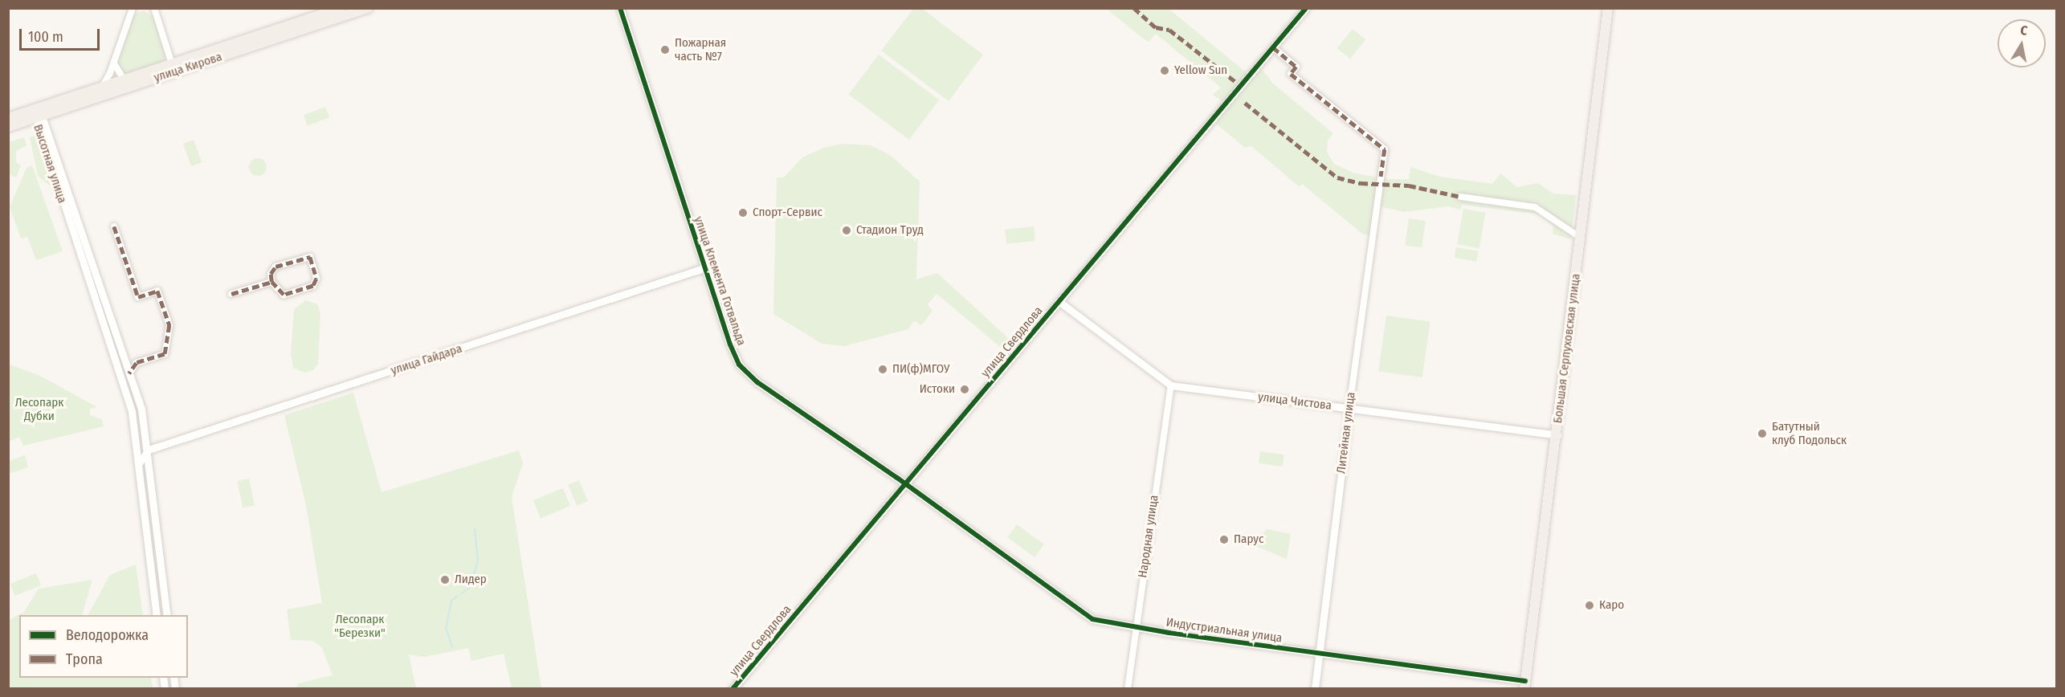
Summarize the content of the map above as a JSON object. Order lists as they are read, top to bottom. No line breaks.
{"streets":{"main road":["улица Кирова","Большая Серпуховская улица"],"street":["Высотная улица","улица Клемента Готвальда","улица Свердлова","улица Гайдара","улица Чистова","Литейная улица","Народная улица","Индустриальная улица"]},"crossings":[["улица Кирова","Высотная улица"],["Высотная улица","улица Гайдара"],["улица Клемента Готвальда","улица Свердлова"],["улица Клемента Готвальда","улица Гайдара"],["улица Клемента Готвальда","Индустриальная улица"],["улица Свердлова","улица Чистова"],["улица Свердлова","Литейная улица"],["улица Свердлова","Индустриальная улица"],["Большая Серпуховская улица","улица Чистова"],["Большая Серпуховская улица","Индустриальная улица"],["улица Чистова","Литейная улица"],["улица Чистова","Народная улица"],["Литейная улица","Индустриальная улица"],["Народная улица","Индустриальная улица"]],"parks":["Лесопарк Дубки","Лесопарк \"Березки\""],"places":["Пожарная часть №7","Yellow Sun","Спорт-Сервис","Стадион Труд","ПИ(ф)МГОУ","Истоки","Батутный клуб Подольск","Парус","Лидер","Каро"],"legend":["Велодорожка","Тропа"],"scale_bar":"100 m","north":"top"}
